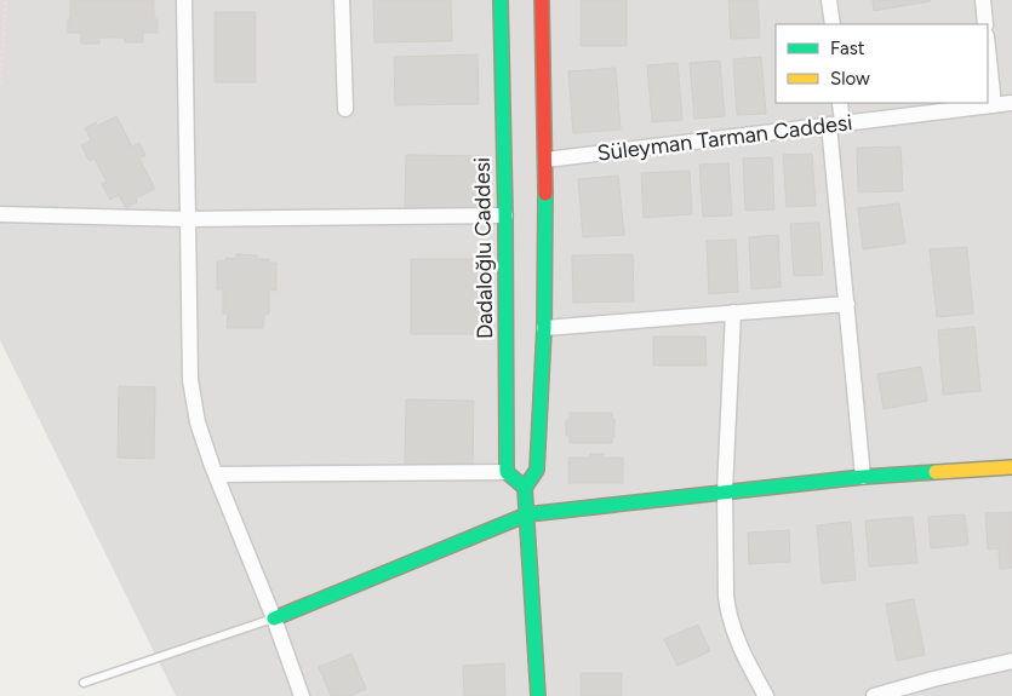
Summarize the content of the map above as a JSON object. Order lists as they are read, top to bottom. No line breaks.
{"streets":{"street":["Süleyman Tarman Caddesi","Dadaloğlu Caddesi"]},"legend":["Fast","Slow"]}
